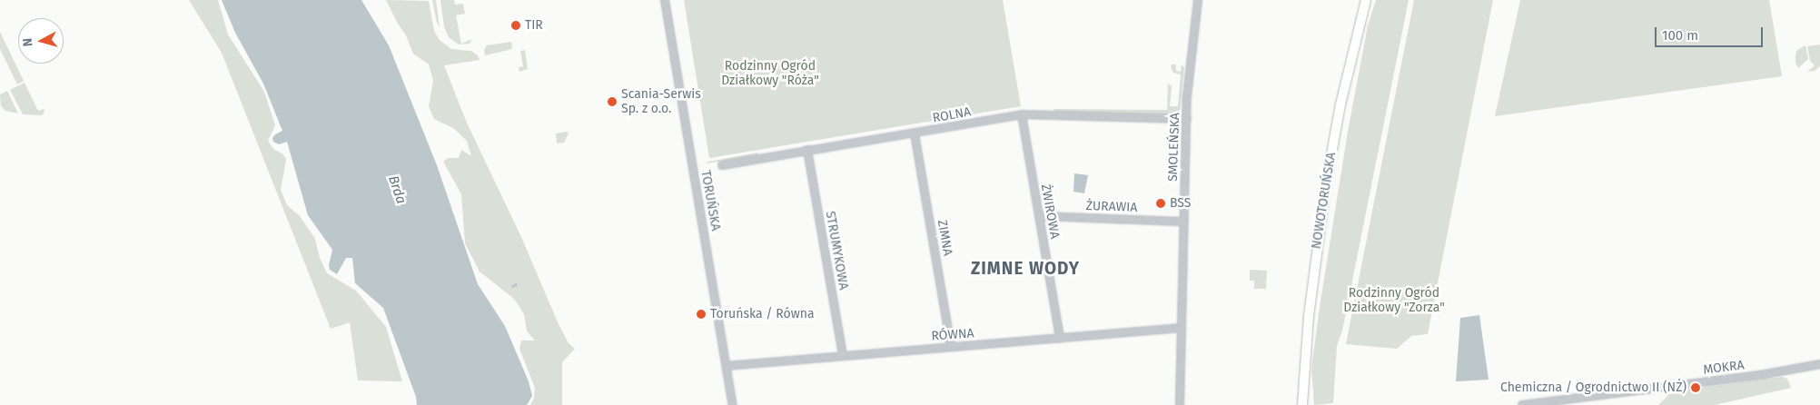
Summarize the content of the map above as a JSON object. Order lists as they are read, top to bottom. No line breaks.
{"streets":{"main road":["NOWOTORUŃSKA"],"street":["ROLNA","SMOLEŃSKA","TORUŃSKA","ŻURAWIA","ŻWIROWA","ZIMNA","STRUMYKOWA","RÓWNA","MOKRA"]},"crossings":[["ROLNA","SMOLEŃSKA"],["ROLNA","ŻWIROWA"],["ROLNA","ZIMNA"],["ROLNA","STRUMYKOWA"],["SMOLEŃSKA","ŻURAWIA"],["SMOLEŃSKA","RÓWNA"],["TORUŃSKA","RÓWNA"],["ŻURAWIA","ŻWIROWA"],["ŻWIROWA","RÓWNA"],["ZIMNA","RÓWNA"],["STRUMYKOWA","RÓWNA"]],"districts":["ZIMNE WODY"],"water":["Brda"],"parks":["Rodzinny Ogród Działkowy \"Róża\"","Rodzinny Ogród Działkowy \"Zorza\""],"places":["TIR","Scania-Serwis Sp. z o.o.","BSS","Toruńska / Równa","Chemiczna / Ogrodnictwo II (NŻ)"],"scale_bar":"100 m","north":"left"}
